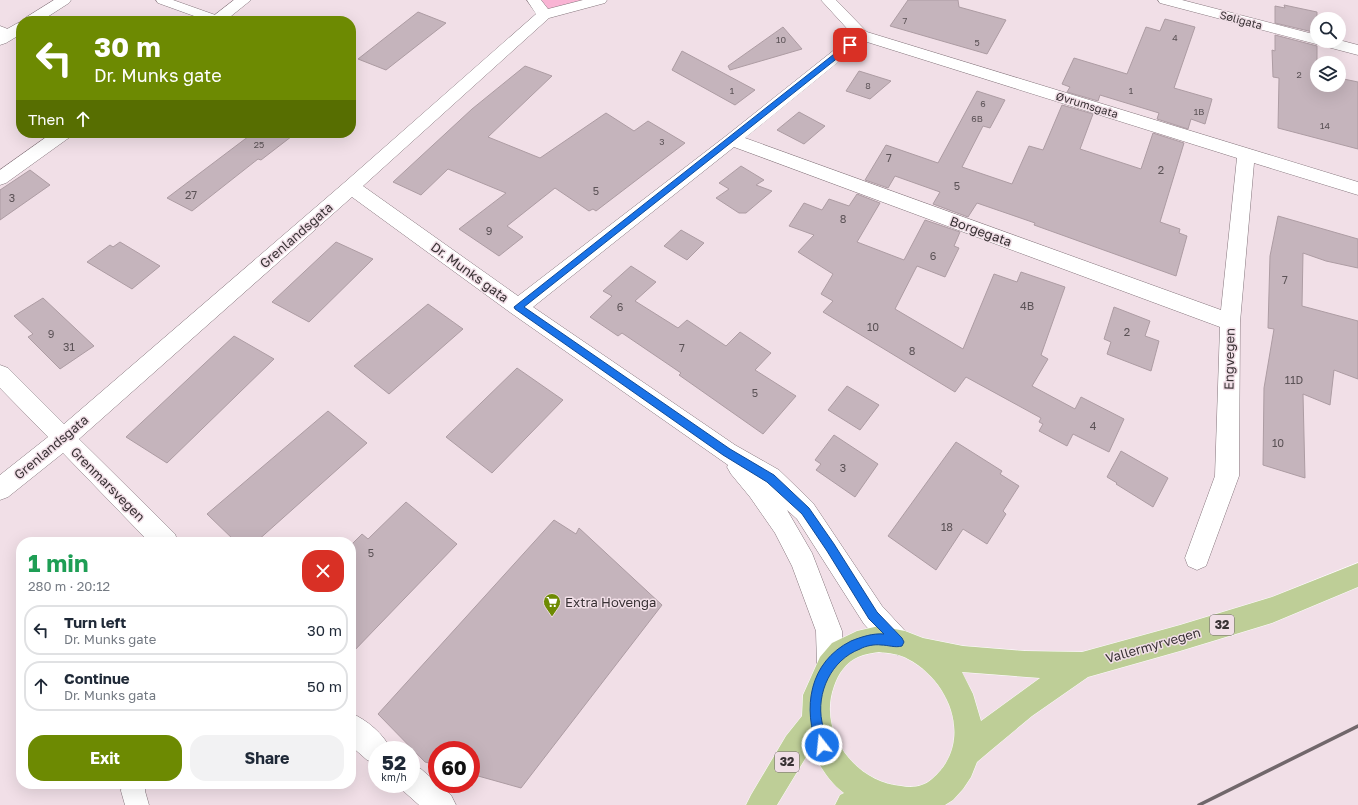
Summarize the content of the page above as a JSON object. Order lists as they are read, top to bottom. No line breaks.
{"streets":{"main road":["32","Vallermyrvegen"],"street":["Søligata","Øvrumsgata","Borgegata","Grenlandsgata","Dr. Munks gata","Engvegen","Grenmarsvegen"]},"crossings":[["Øvrumsgata","Engvegen"],["Borgegata","Engvegen"],["Grenlandsgata","Dr. Munks gata"],["Grenlandsgata","Grenmarsvegen"],["32","Vallermyrvegen"]],"places":{"supermarket":["Extra Hovenga"]},"house_numbers":["7","4","10","5","2","8","1","1","6","1B","6B","14","3","25","7","2","5","5","27","3","8","9","6","7","4B","6","10","2","9","31","7","8","11D","5","4","10","3","18","5"],"page":{"turn":["30 m","Dr. Munks gate"],"then":"Then","heading":["1 min","280 m · 20:12"],"list":[{"name":"Turn left","note":"Dr. Munks gate","value":"30 m"},{"name":"Continue","note":"Dr. Munks gata","value":"50 m"}],"buttons":["Exit","Share"],"speed":"52 km/h","limit":"60"}}
